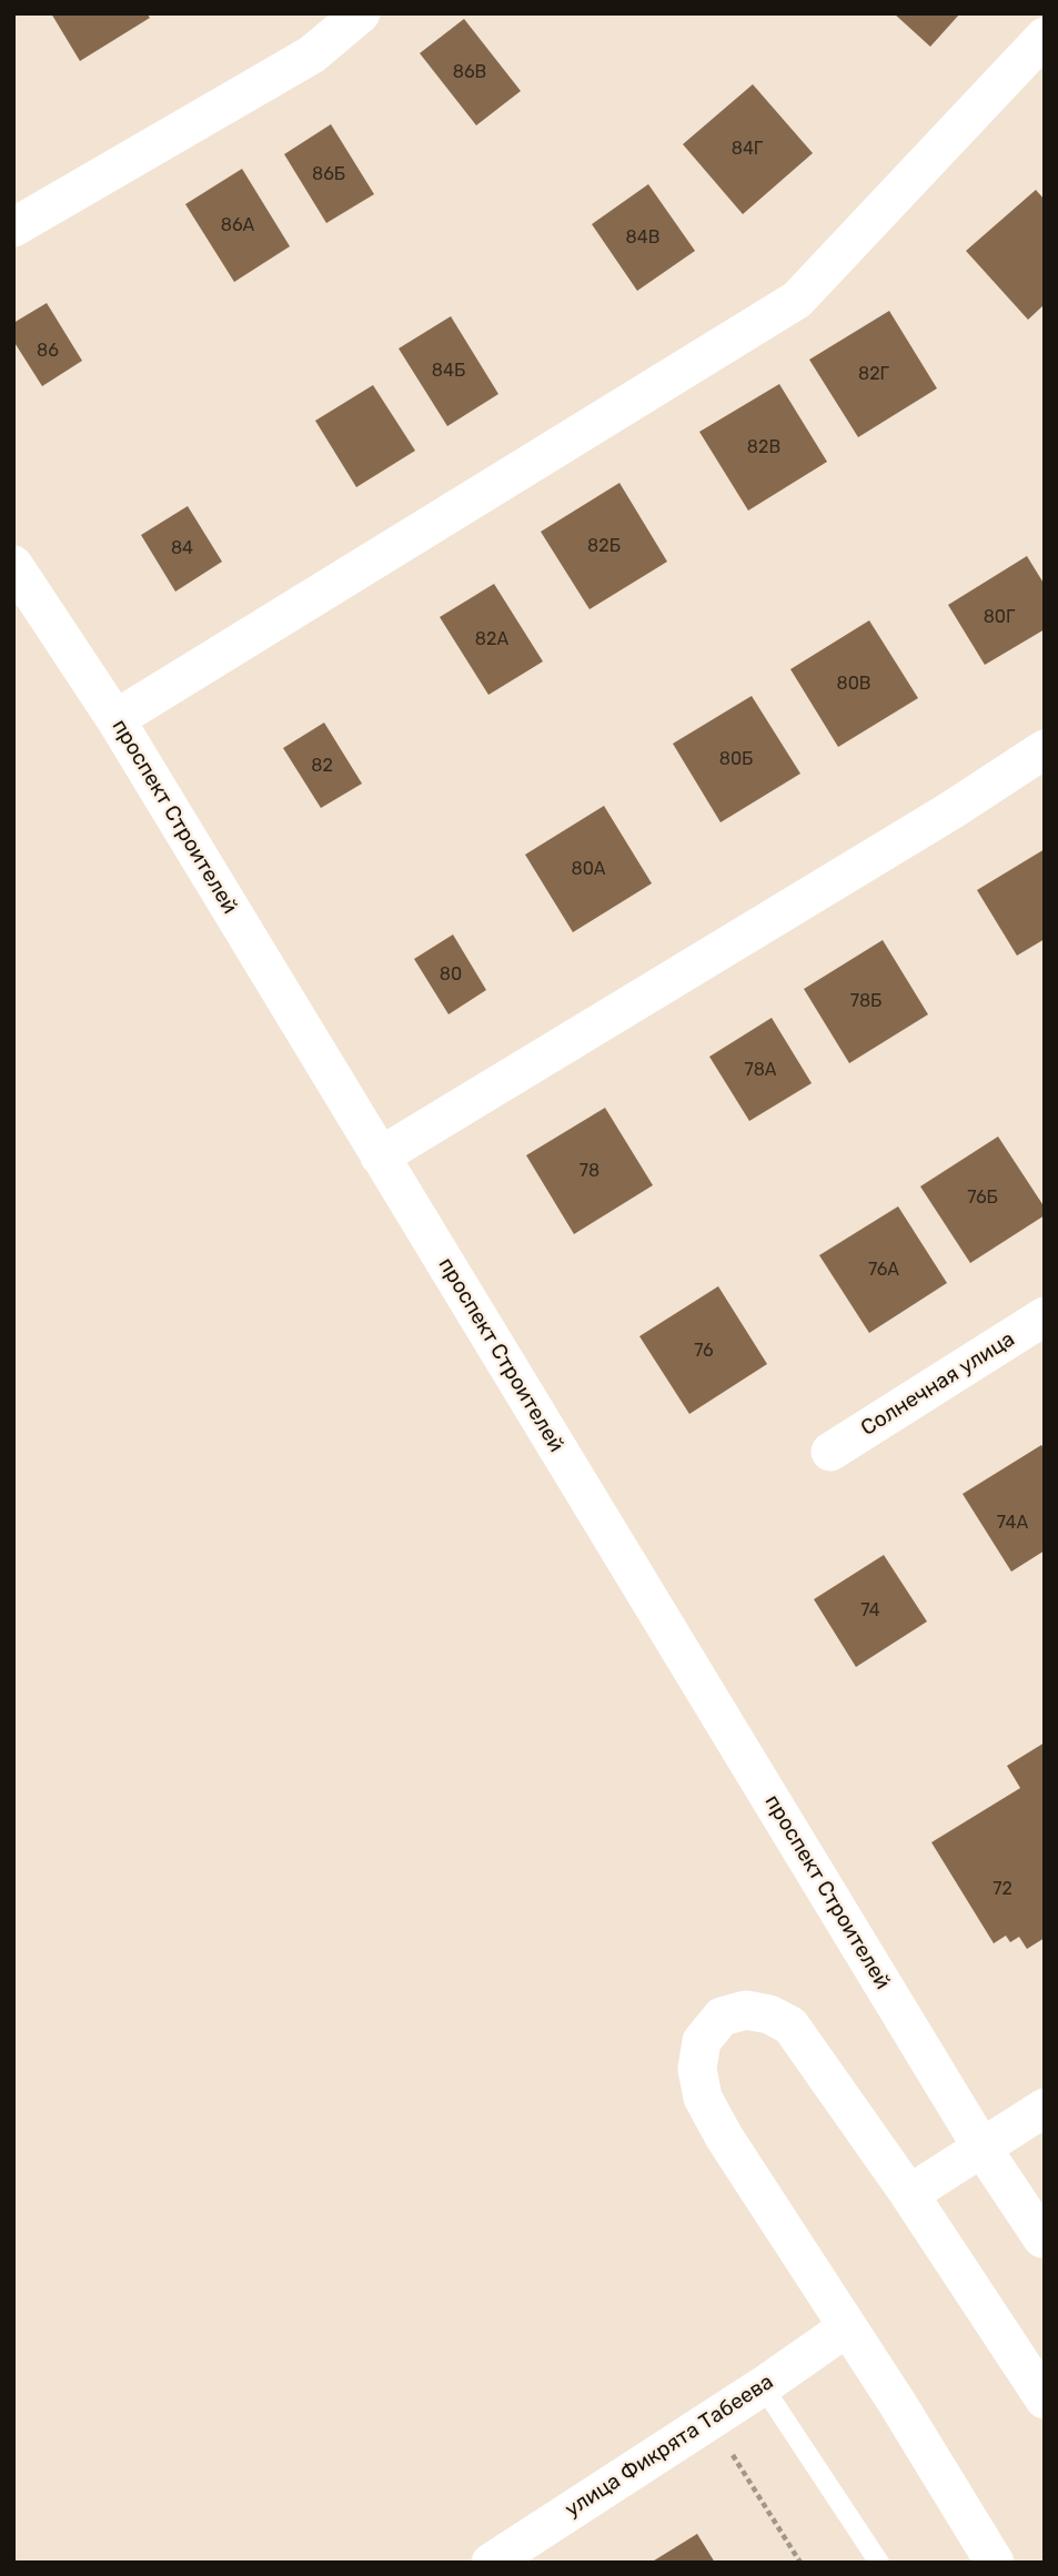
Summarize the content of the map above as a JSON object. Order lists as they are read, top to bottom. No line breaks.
{"streets":{"street":["проспект Строителей","Солнечная улица","улица Фикрята Табеева"]},"house_numbers":["86В","84Г","86Б","86А","84В","86","84Б","82Г","82В","82Б","84","80Г","82А","80В","80Б","82","80А","80","78Б","78А","78","76Б","76А","76","74А","74","72"]}
